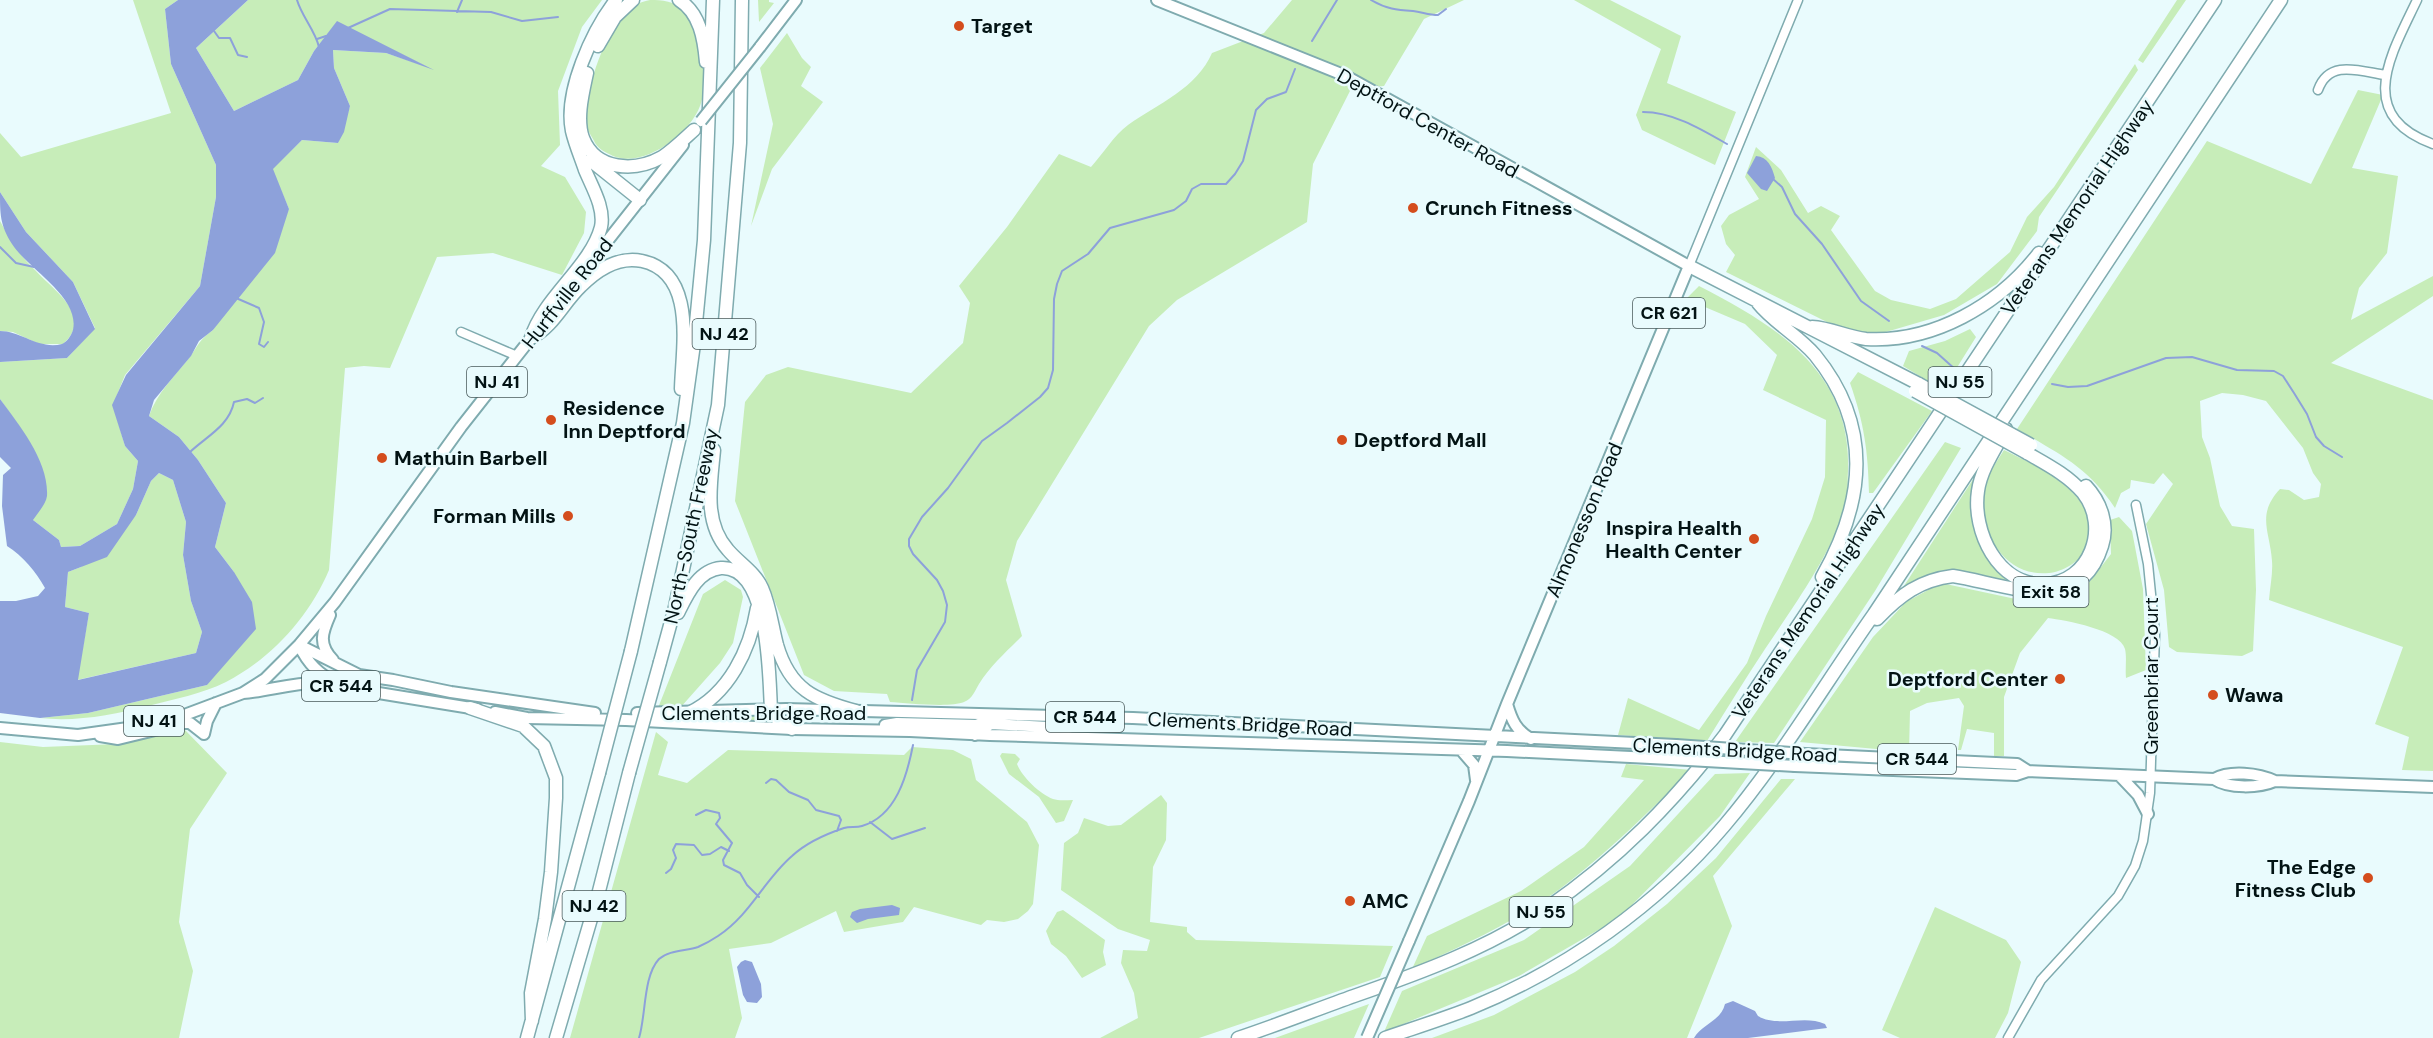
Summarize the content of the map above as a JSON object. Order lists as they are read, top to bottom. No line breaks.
{"streets":{"highway":["Veterans Memorial Highway","NJ 42","NJ 55","North-South Freeway","Exit 58"],"main road":["Deptford Center Road","Hurffville Road","CR 621","NJ 41","Almonesson Road","CR 544","Clements Bridge Road"],"street":["Greenbriar Court"]},"crossings":[["Deptford Center Road","Almonesson Road"],["Veterans Memorial Highway","Exit 58"],["Hurffville Road","Clements Bridge Road"],["NJ 55","Exit 58"],["Almonesson Road","Clements Bridge Road"],["Greenbriar Court","Clements Bridge Road"]],"places":["Target","Crunch Fitness","Residence Inn Deptford","Deptford Mall","Mathuin Barbell","Forman Mills","Inspira Health Health Center","Deptford Center","Wawa","The Edge Fitness Club","AMC"]}
